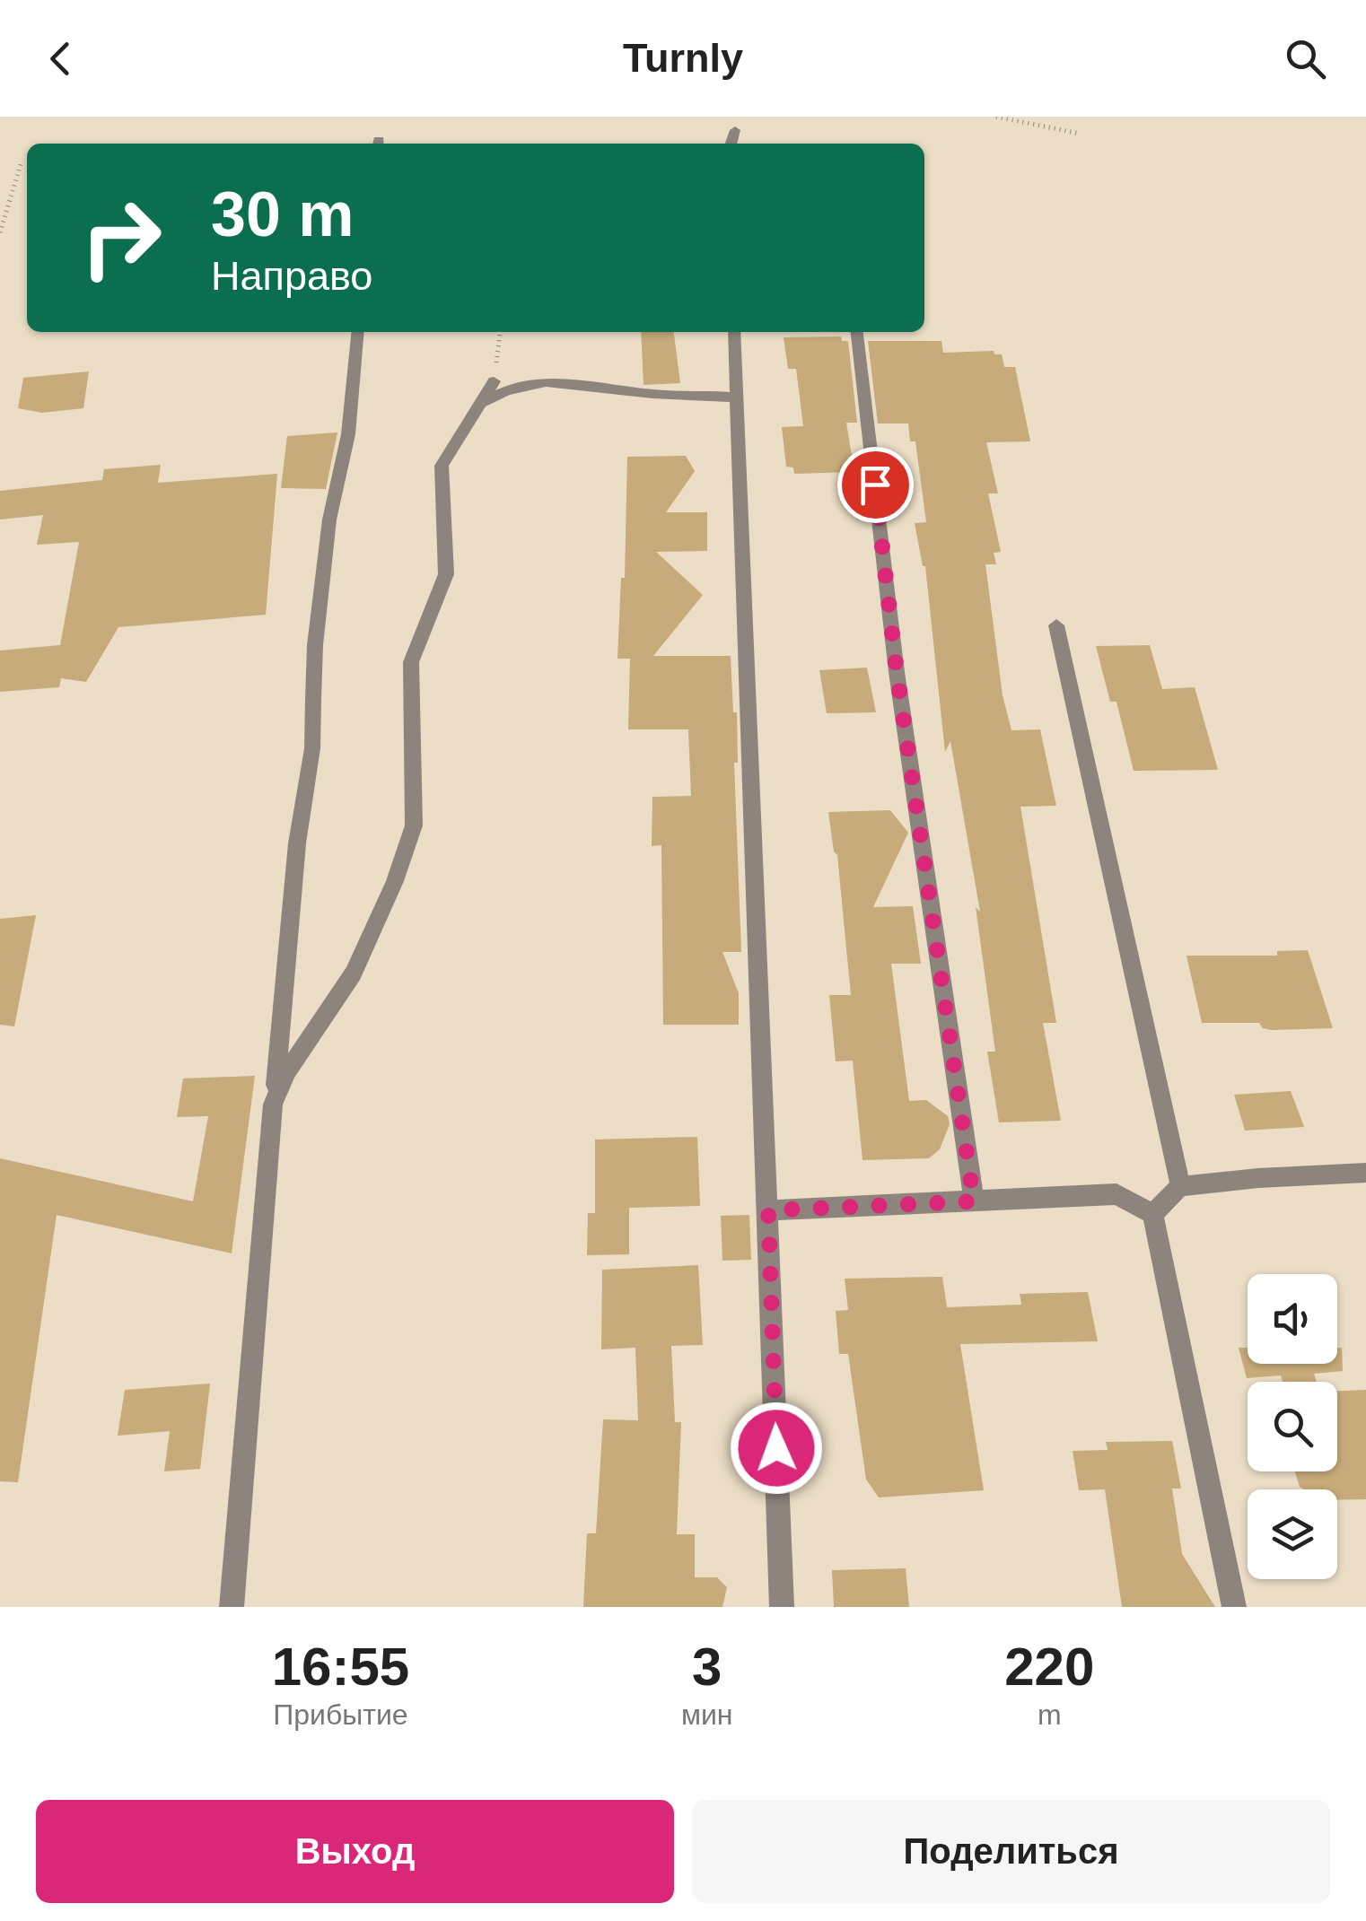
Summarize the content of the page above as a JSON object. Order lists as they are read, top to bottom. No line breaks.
{"page":{"header":"Turnly","turn":["30 m","Направо"],"eta":["16:55","Прибытие","3","мин","220","m"],"buttons":["Выход","Поделиться"]}}
